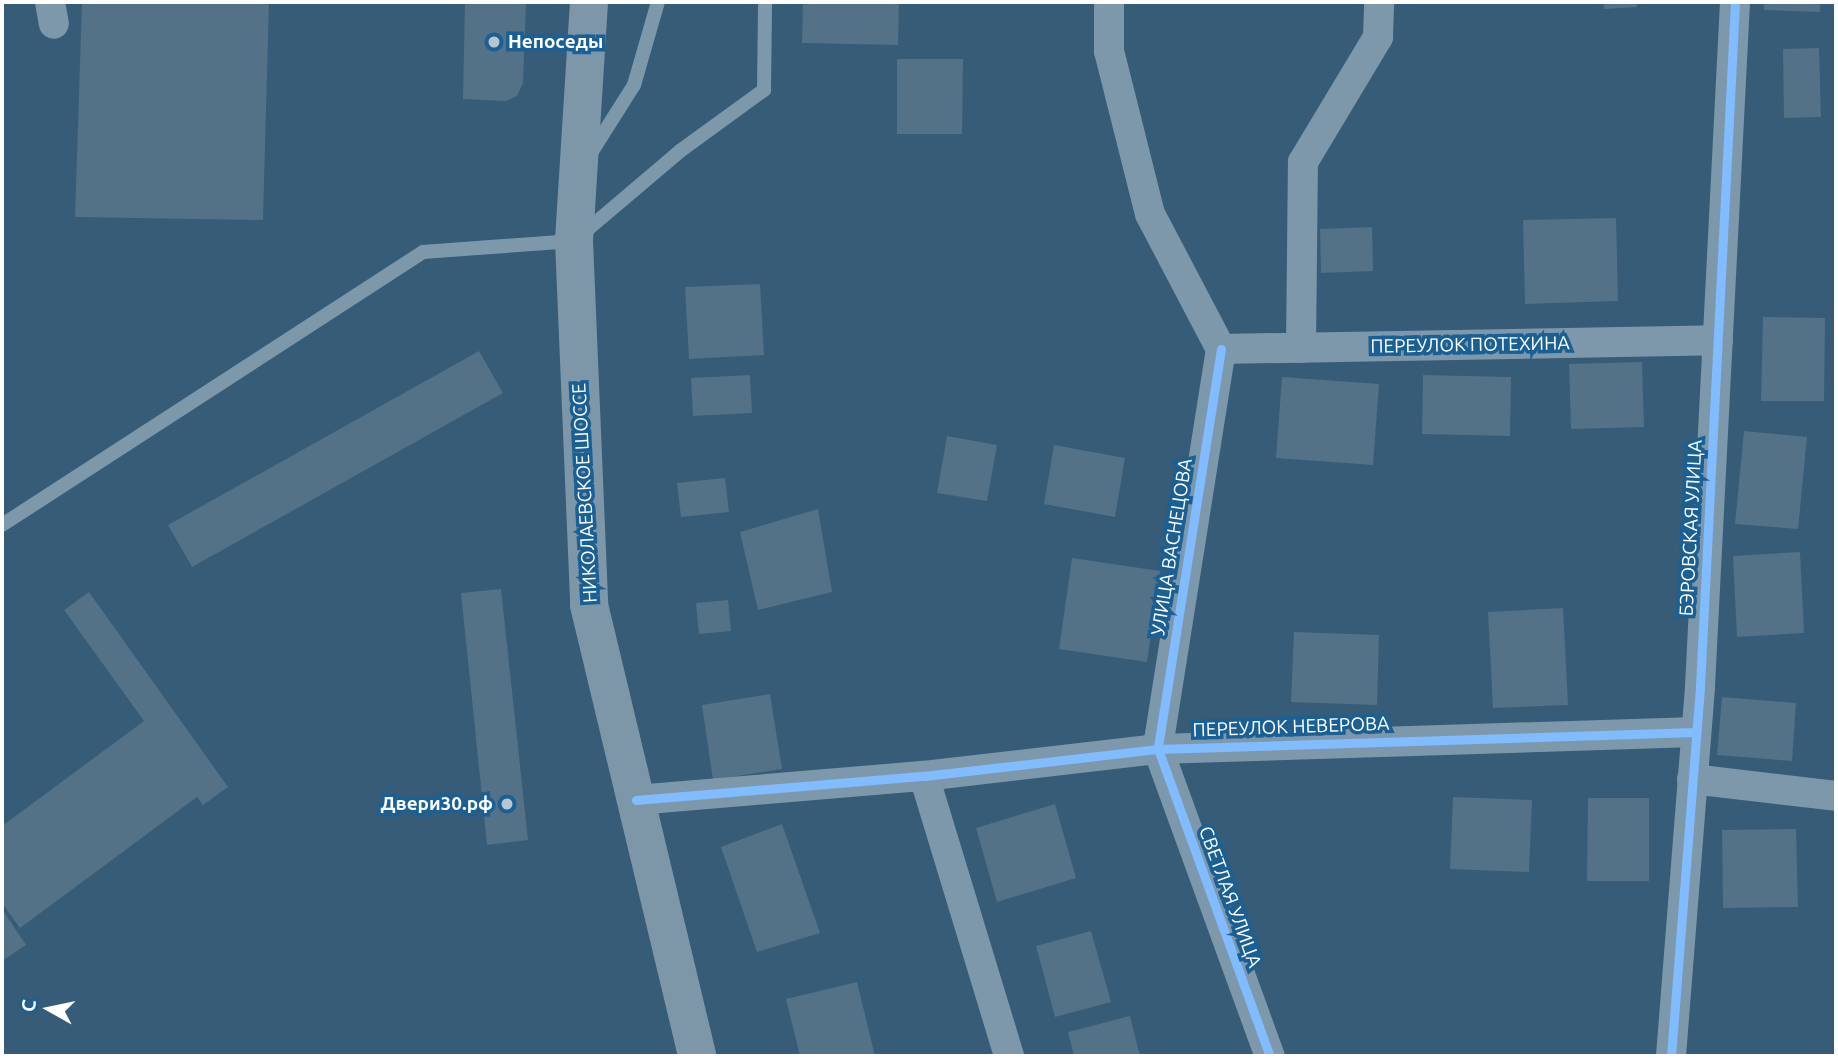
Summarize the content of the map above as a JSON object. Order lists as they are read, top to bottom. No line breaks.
{"streets":{"main road":["НИКОЛАЕВСКОЕ ШОССЕ"],"street":["ПЕРЕУЛОК ПОТЕХИНА","БЭРОВСКАЯ УЛИЦА","УЛИЦА ВАСНЕЦОВА","ПЕРЕУЛОК НЕВЕРОВА","СВЕТЛАЯ УЛИЦА"]},"crossings":[["ПЕРЕУЛОК ПОТЕХИНА","БЭРОВСКАЯ УЛИЦА"],["ПЕРЕУЛОК ПОТЕХИНА","УЛИЦА ВАСНЕЦОВА"],["НИКОЛАЕВСКОЕ ШОССЕ","ПЕРЕУЛОК НЕВЕРОВА"],["БЭРОВСКАЯ УЛИЦА","ПЕРЕУЛОК НЕВЕРОВА"],["УЛИЦА ВАСНЕЦОВА","ПЕРЕУЛОК НЕВЕРОВА"],["УЛИЦА ВАСНЕЦОВА","СВЕТЛАЯ УЛИЦА"],["ПЕРЕУЛОК НЕВЕРОВА","СВЕТЛАЯ УЛИЦА"]],"places":["Непоседы","Двери30.рф"],"north":"left"}
